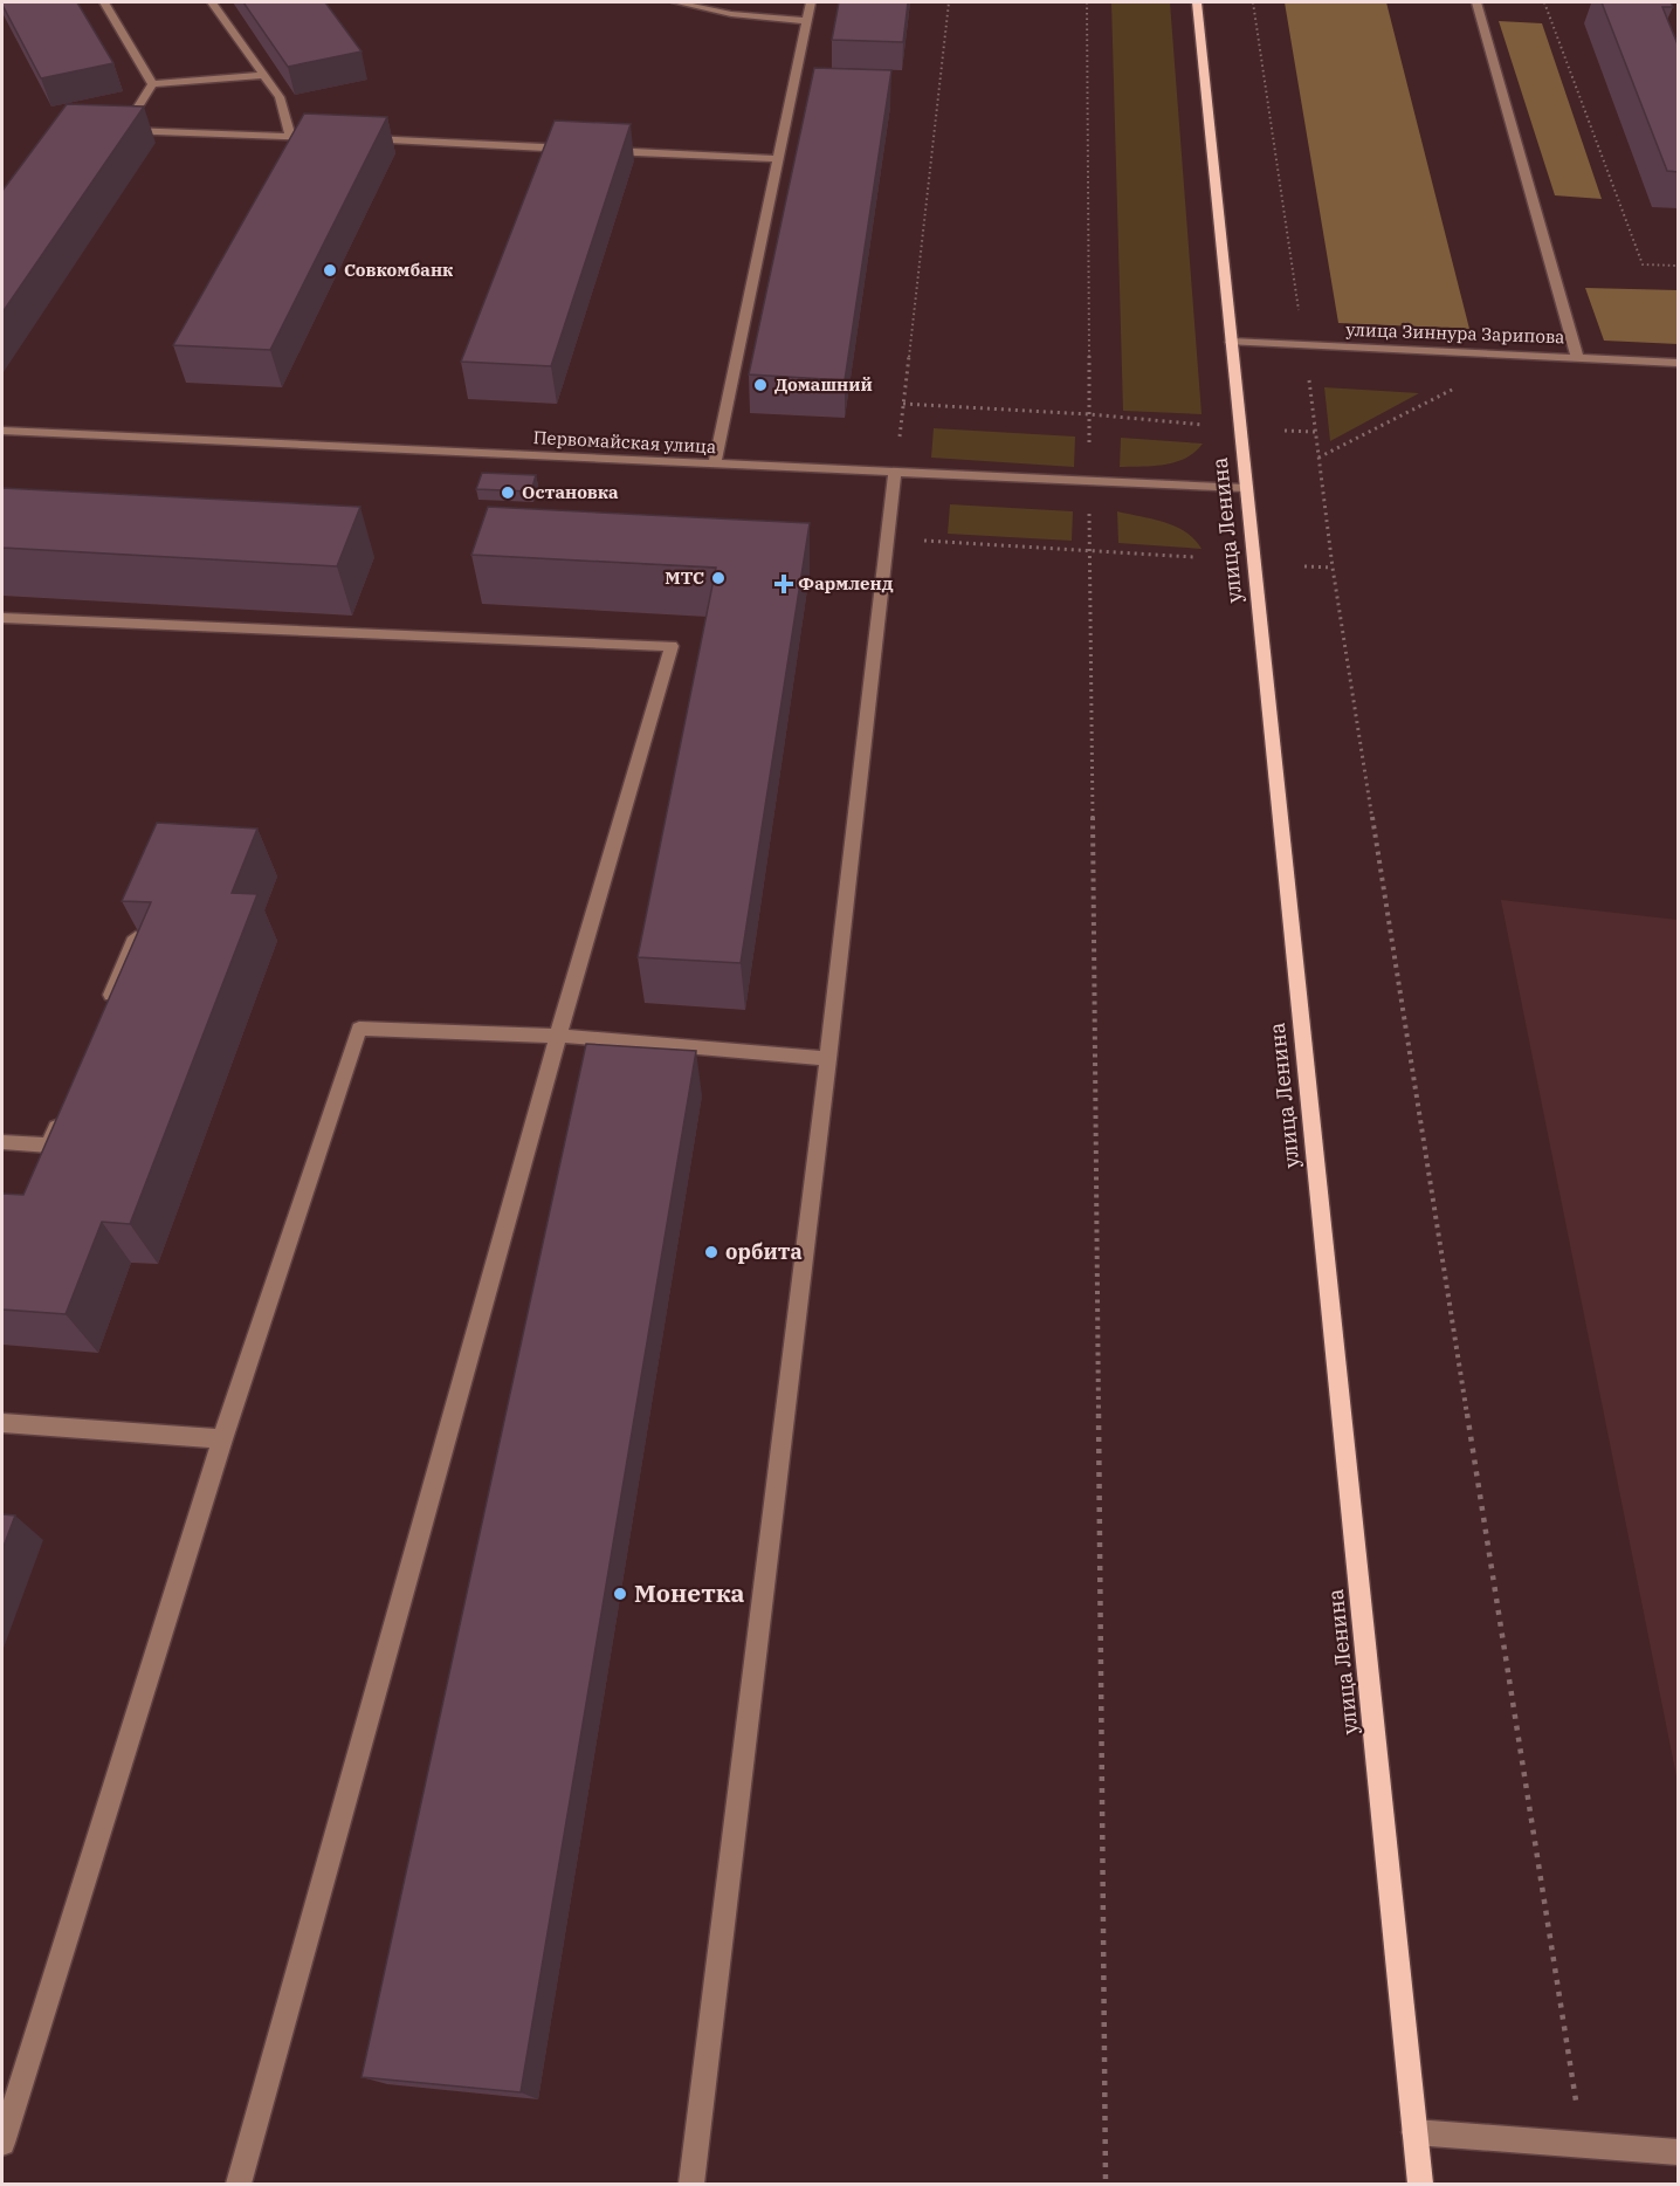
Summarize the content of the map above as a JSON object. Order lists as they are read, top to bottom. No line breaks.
{"streets":{"main road":["улица Ленина"],"street":["улица Зиннура Зарипова","Первомайская улица"]},"crossings":[["улица Зиннура Зарипова","улица Ленина"],["Первомайская улица","улица Ленина"]],"places":{"other":["Совкомбанк","Домашний","Остановка","МТС","орбита","Монетка"],"health":["Фармленд"]}}
